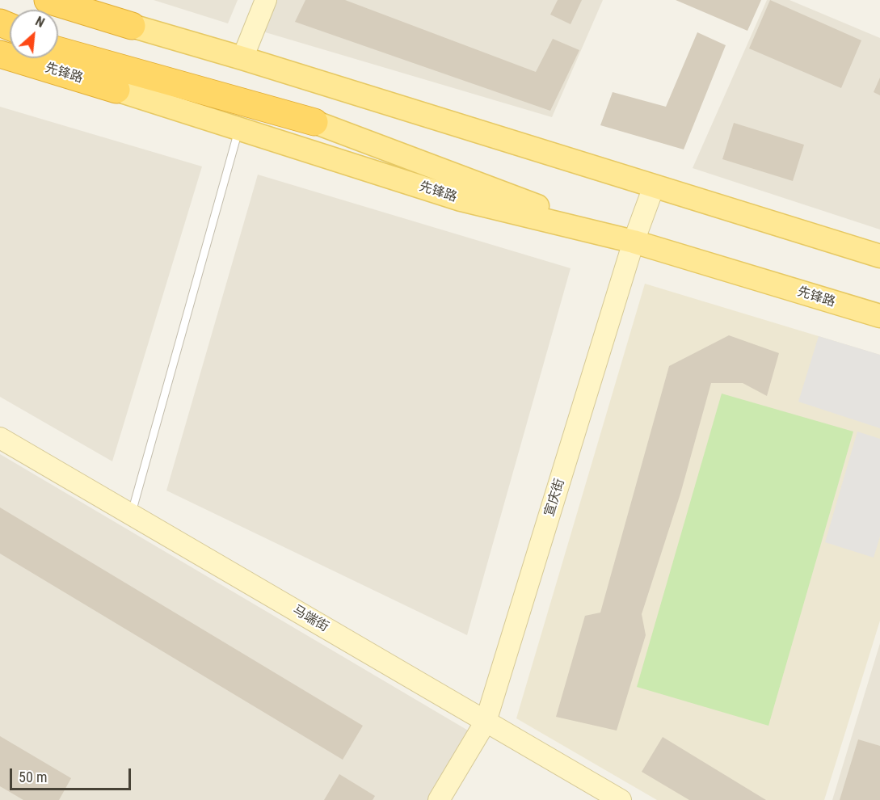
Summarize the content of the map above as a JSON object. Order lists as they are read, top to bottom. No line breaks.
{"streets":{"highway":["先锋路"],"street":["宣庆街","马端街"]},"crossings":[["先锋路","宣庆街"],["宣庆街","马端街"]],"scale_bar":"50 m","north":"top right"}
